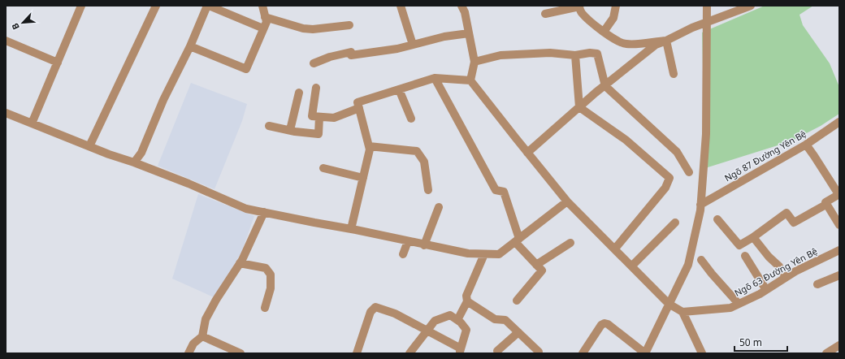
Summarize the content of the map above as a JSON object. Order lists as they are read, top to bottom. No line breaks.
{"streets":{"street":["Ngõ 87 Đường Yên Bệ","Ngõ 63 Đường Yên Bệ"]},"scale_bar":"50 m","north":"bottom left"}
